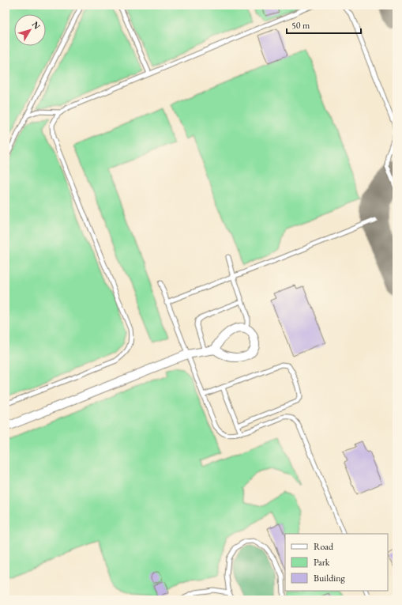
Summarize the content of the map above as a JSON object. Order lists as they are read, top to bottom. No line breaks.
{"legend":["Road","Park","Building"],"scale_bar":"50 m","north":"top right"}
